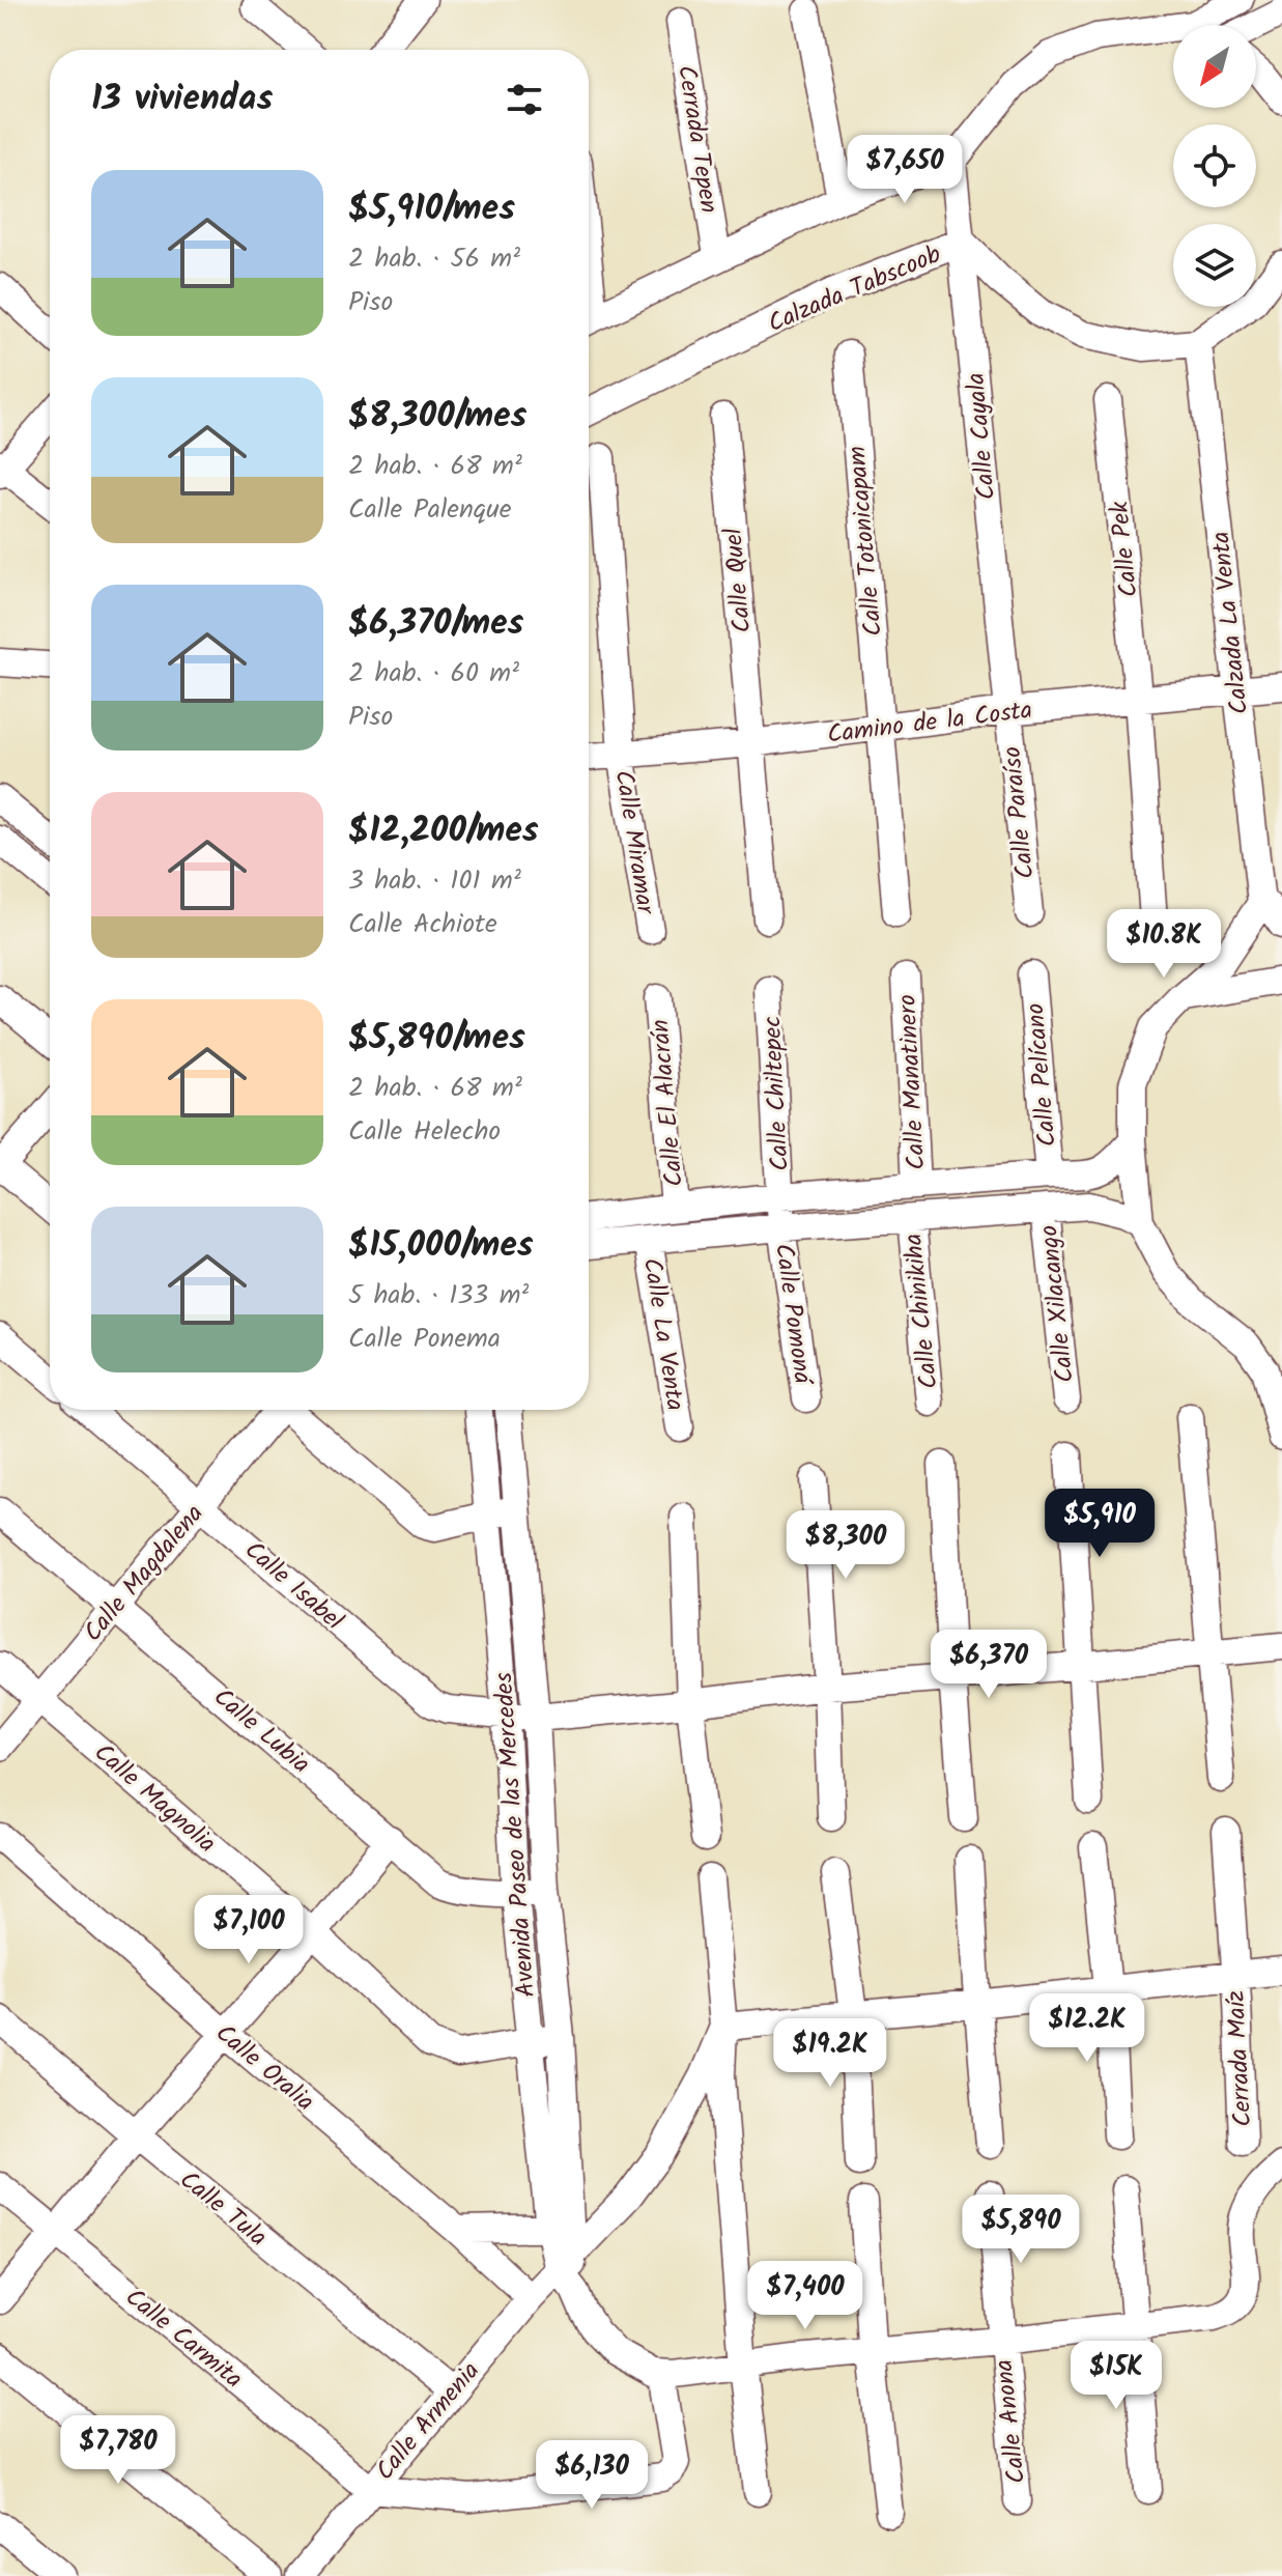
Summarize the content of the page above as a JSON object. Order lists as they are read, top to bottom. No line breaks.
{"streets":{"street":["Cerrada Tepen","Calzada Tabscoob","Calle Cayala","Calle Totonicapam","Calle Pek","Calle Quel","Calzada La Venta","Camino de la Costa","Calle Paraíso","Calle Miramar","Calle Pelícano","Calle Manatinero","Calle Chiltepec","Calle El Alacrán","Calle Xilacango","Calle Chinikiha","Calle Pomoná","Calle La Venta","Calle Magdalena","Calle Isabel","Calle Lubia","Calle Magnolia","Avenida Paseo de las Mercedes","Cerrada Maíz","Calle Oralia","Calle Tula","Calle Carmita","Calle Armenia","Calle Anona"]},"crossings":[["Calzada Tabscoob","Calle Cayala"],["Calzada Tabscoob","Calzada La Venta"],["Calle Cayala","Camino de la Costa"],["Calle Cayala","Calle Paraíso"],["Calle Totonicapam","Camino de la Costa"],["Calle Pek","Camino de la Costa"],["Calle Quel","Camino de la Costa"],["Calzada La Venta","Camino de la Costa"],["Camino de la Costa","Calle Paraíso"],["Camino de la Costa","Calle Miramar"],["Calle Chiltepec","Calle Pomoná"],["Calle Magdalena","Calle Isabel"],["Calle Magdalena","Calle Lubia"],["Calle Magdalena","Calle Magnolia"],["Calle Isabel","Avenida Paseo de las Mercedes"],["Calle Lubia","Avenida Paseo de las Mercedes"],["Calle Magnolia","Avenida Paseo de las Mercedes"],["Avenida Paseo de las Mercedes","Calle Armenia"],["Calle Oralia","Calle Armenia"],["Calle Tula","Calle Armenia"],["Calle Carmita","Calle Armenia"]],"north":"bottom left","page":{"heading":"13 viviendas","price":["$7,650","$10.8K","$5,910","$8,300","$6,370","$7,100","$12.2K","$19.2K","$5,890","$7,400","$15K","$7,780","$6,130"],"list":[{"name":"$5,910/mes","note":"2 hab. · 56 m² · Piso"},{"name":"$8,300/mes","note":"2 hab. · 68 m² · Calle Palenque"},{"name":"$6,370/mes","note":"2 hab. · 60 m² · Piso"},{"name":"$12,200/mes","note":"3 hab. · 101 m² · Calle Achiote"},{"name":"$5,890/mes","note":"2 hab. · 68 m² · Calle Helecho"},{"name":"$15,000/mes","note":"5 hab. · 133 m² · Calle Ponema"}]}}
